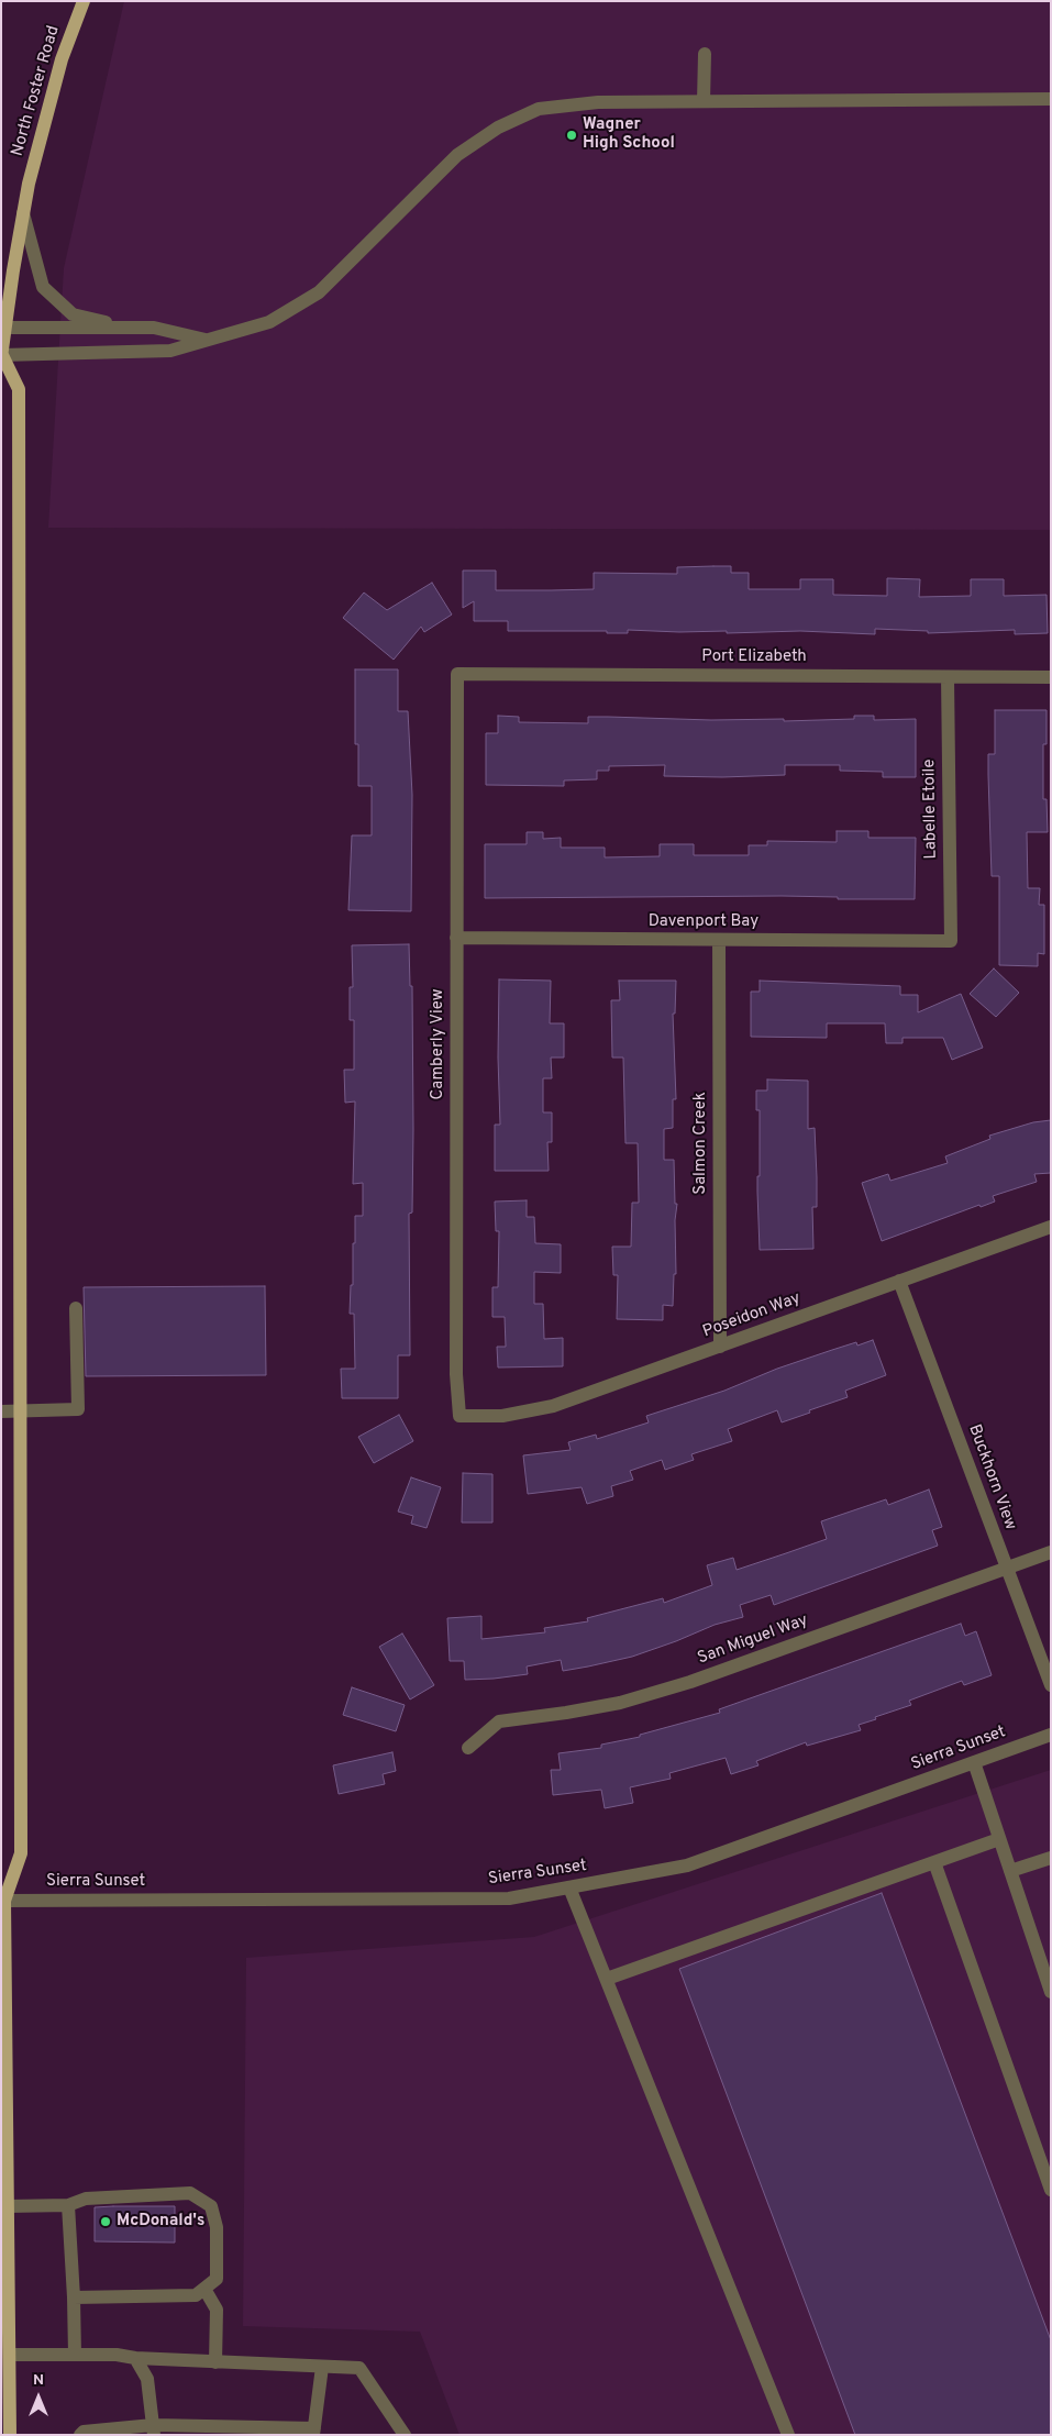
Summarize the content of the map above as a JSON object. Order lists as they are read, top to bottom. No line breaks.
{"streets":{"main road":["North Foster Road"],"street":["Port Elizabeth","Labelle Etoile","Davenport Bay","Camberly View","Salmon Creek","Poseidon Way","Buckhorn View","San Miguel Way","Sierra Sunset"]},"crossings":[["Port Elizabeth","Labelle Etoile"],["Port Elizabeth","Camberly View"],["Labelle Etoile","Davenport Bay"],["Davenport Bay","Camberly View"],["Davenport Bay","Salmon Creek"],["Camberly View","Poseidon Way"],["Salmon Creek","Poseidon Way"],["Poseidon Way","Buckhorn View"],["Buckhorn View","San Miguel Way"]],"places":["Wagner High School","McDonald's"],"north":"top"}
